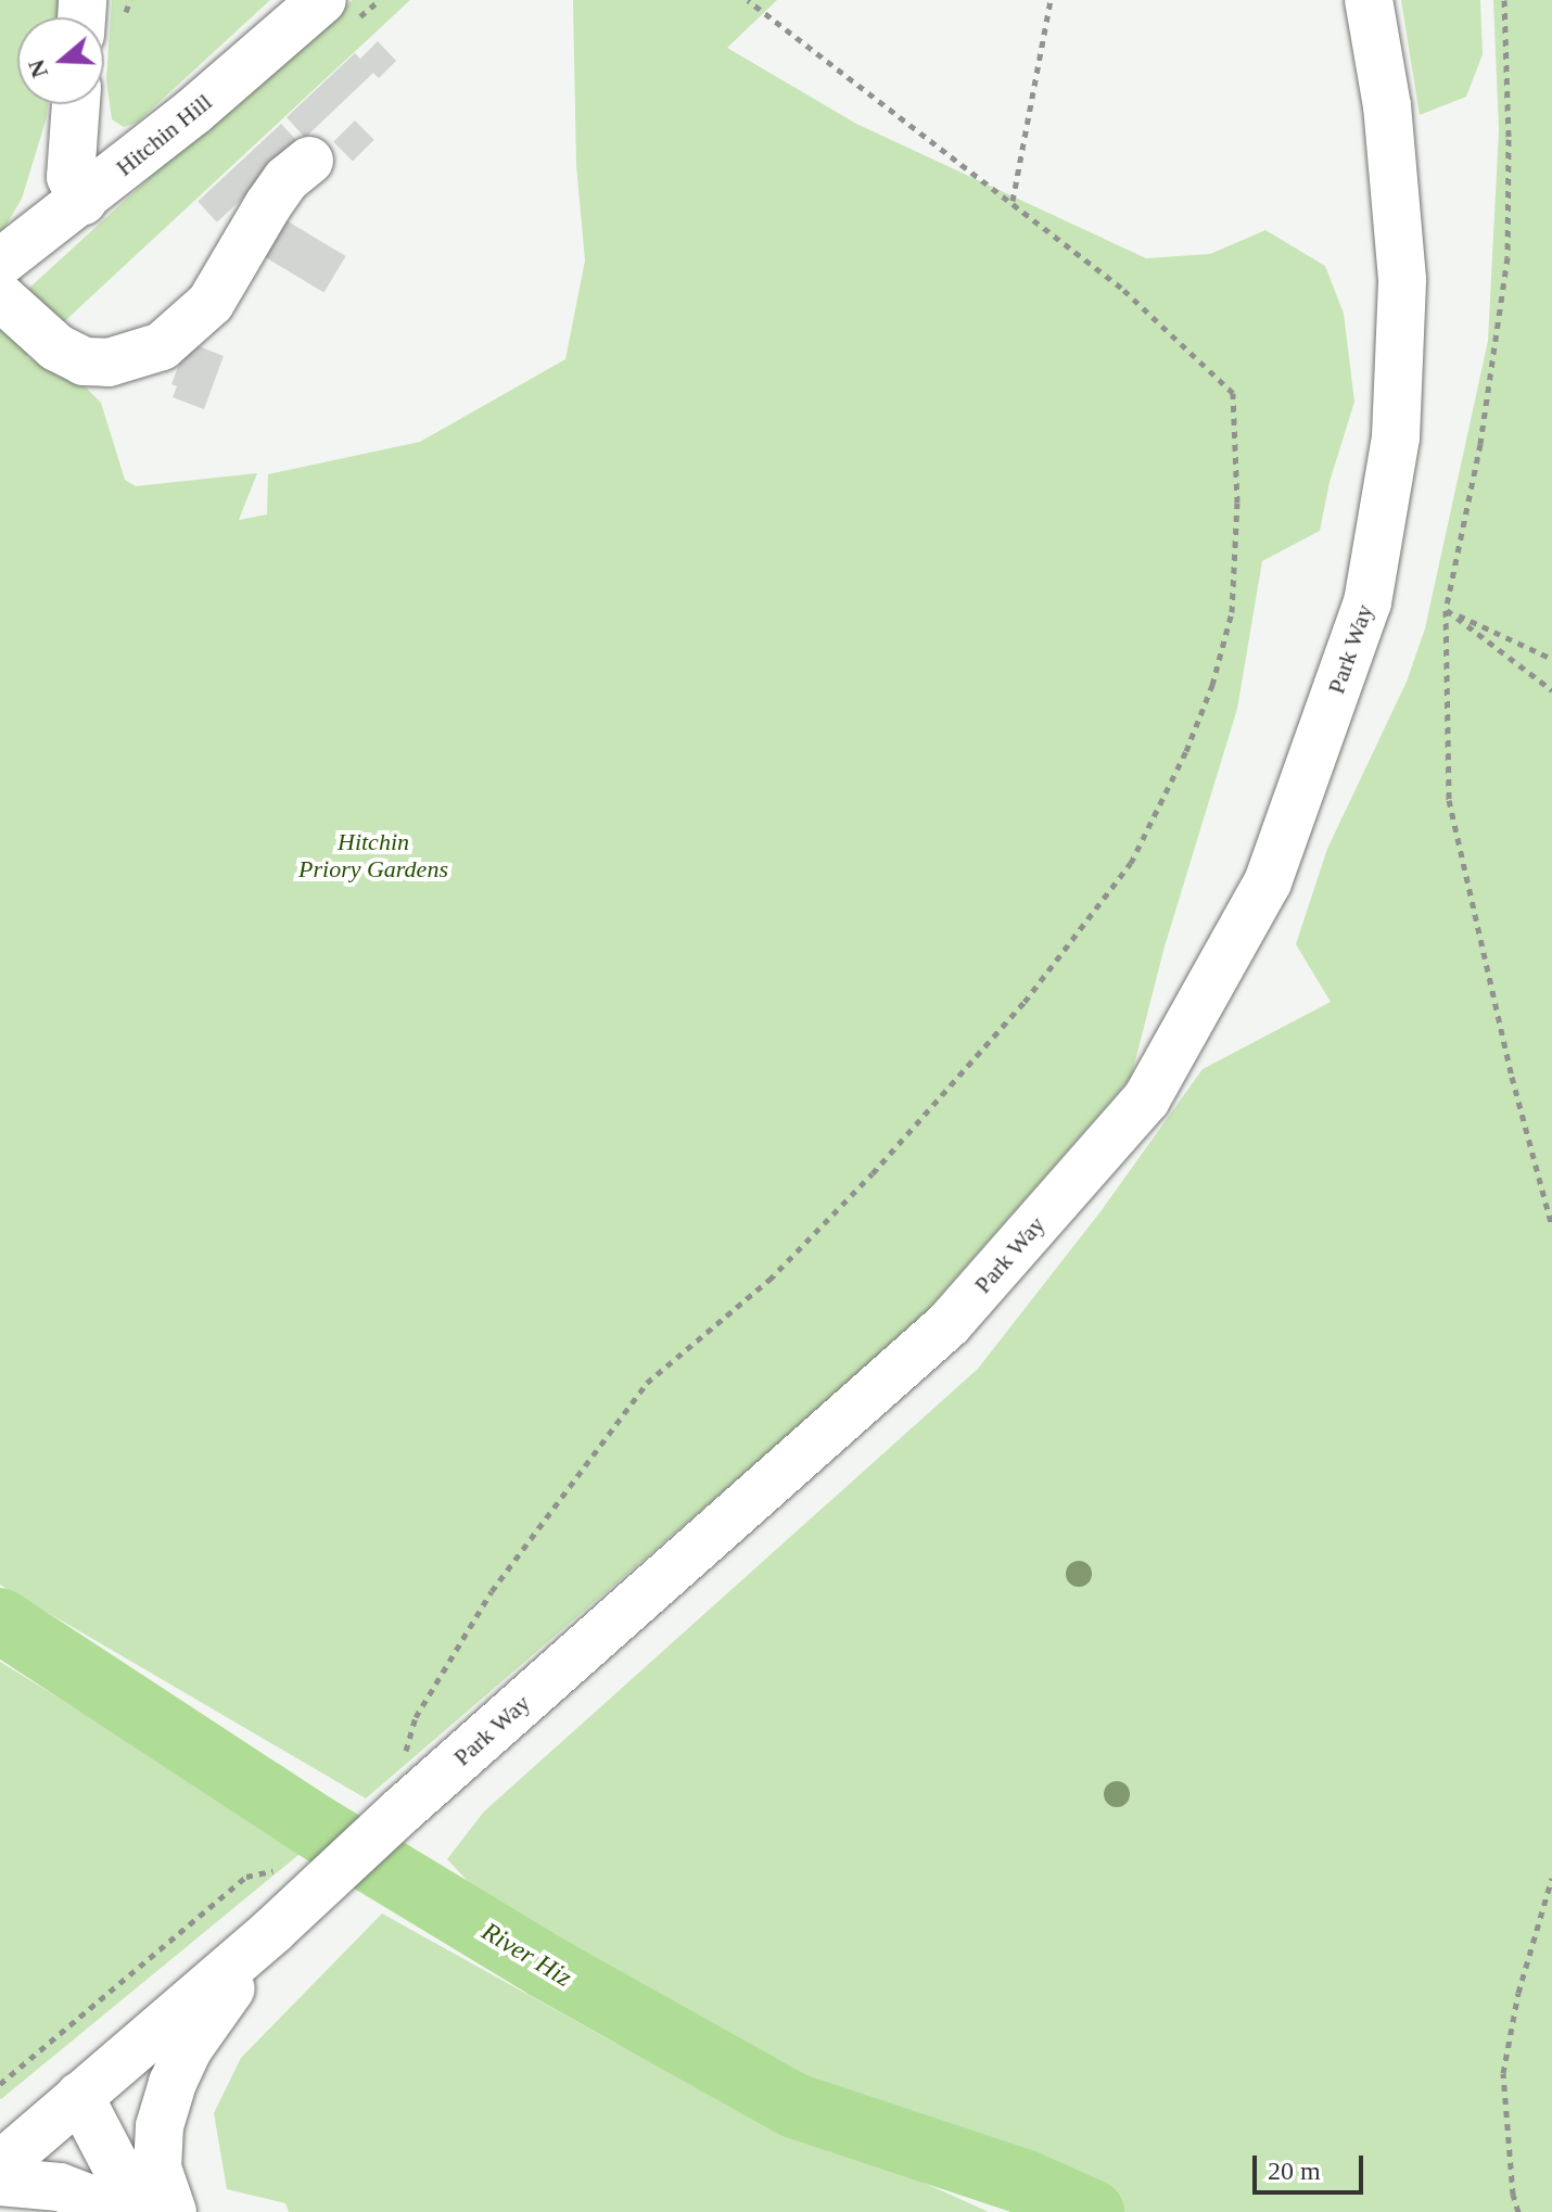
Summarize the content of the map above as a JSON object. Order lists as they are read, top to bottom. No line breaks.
{"streets":{"main road":["Hitchin Hill","Park Way"]},"water":["River Hiz"],"parks":["Hitchin Priory Gardens"],"scale_bar":"20 m","north":"left"}
